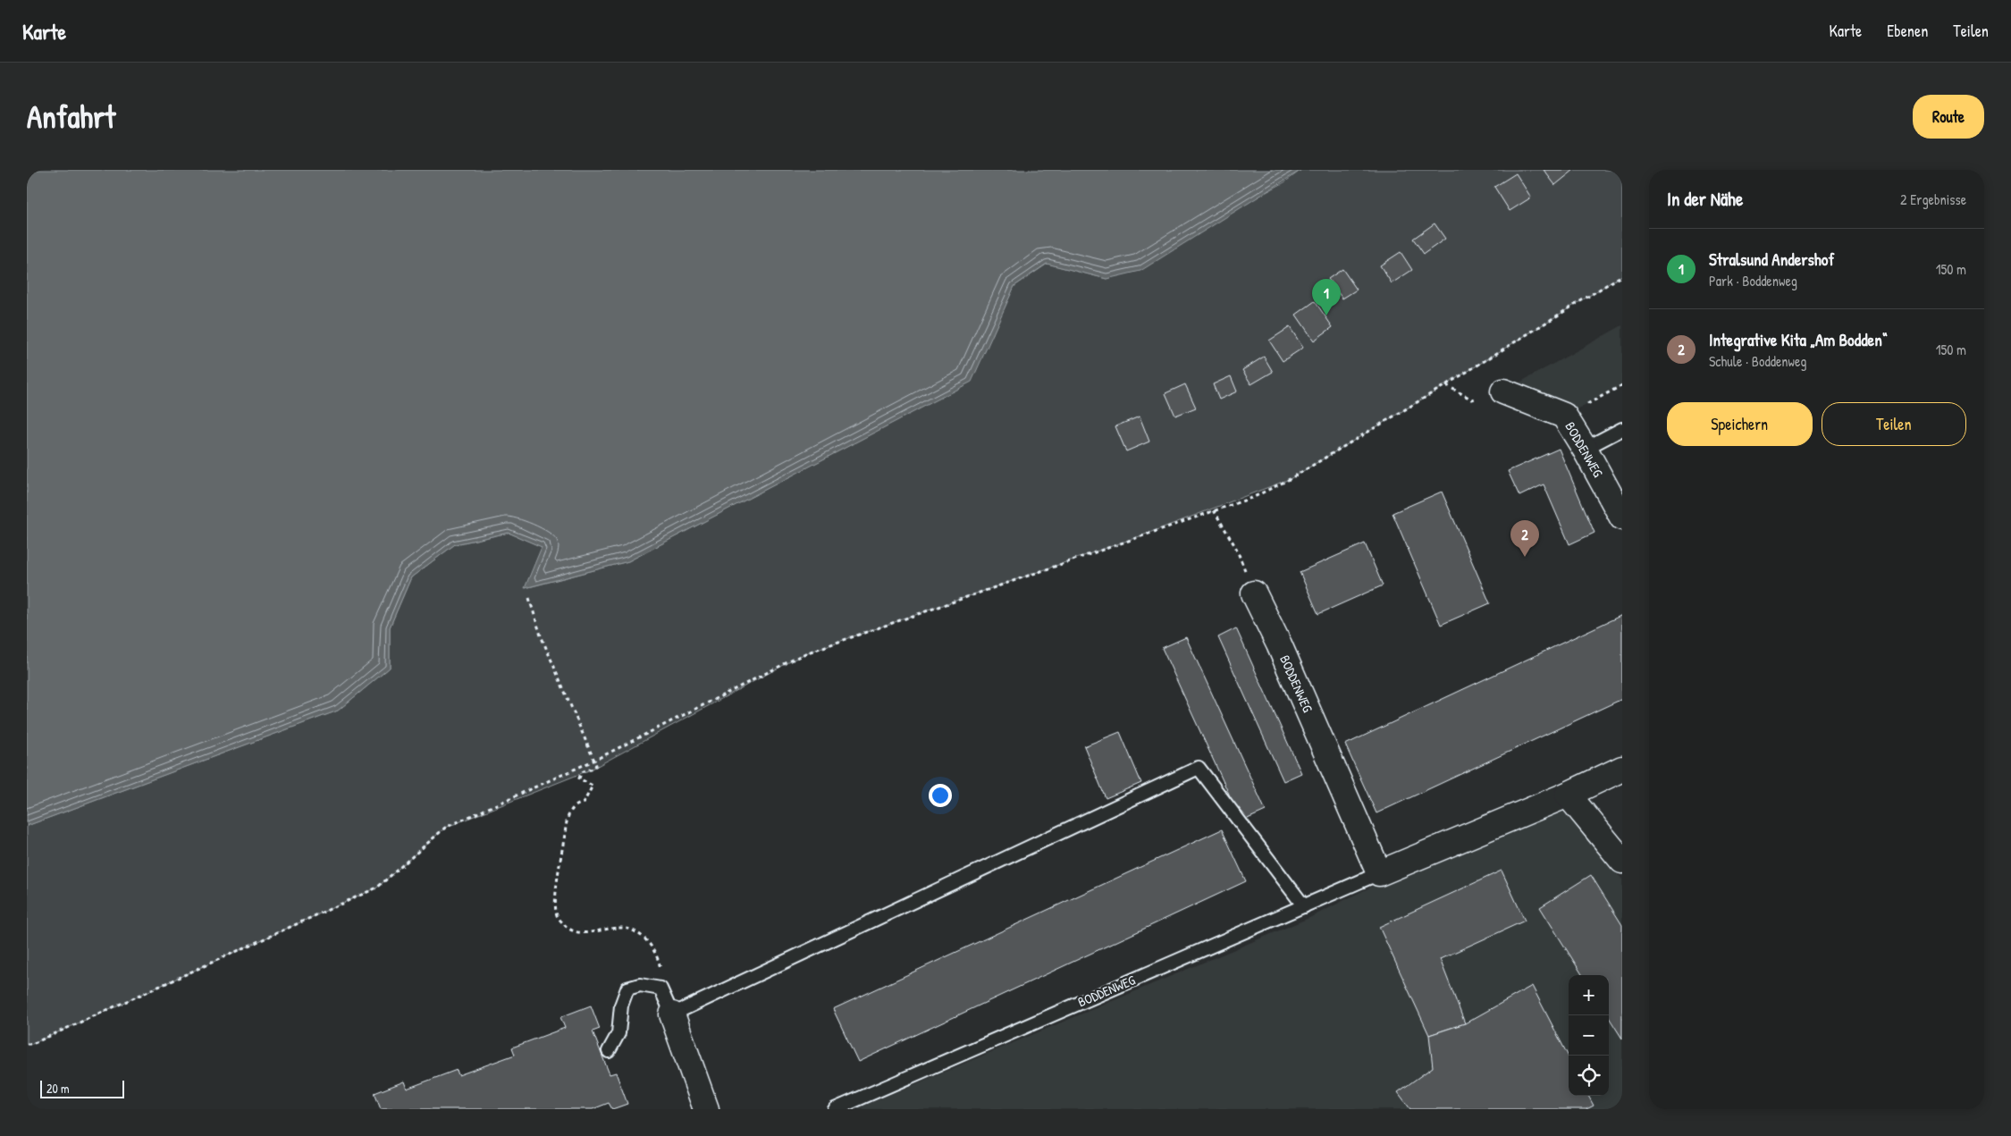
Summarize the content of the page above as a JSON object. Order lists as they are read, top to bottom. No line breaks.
{"streets":{"street":["BODDENWEG"]},"scale_bar":"20 m","page":{"header":"Karte","nav":["Karte","Ebenen","Teilen"],"buttons":["Route",["Speichern","Teilen"]],"title":"Anfahrt","heading":["In der Nähe","2 Ergebnisse"],"list":[{"mark":"1","name":"Stralsund Andershof","note":"Park · Boddenweg","value":"150 m"},{"mark":"2","name":"Integrative Kita „Am Bodden“","note":"Schule · Boddenweg","value":"150 m"}],"pins":["1","2"],"map_buttons":["+","−"],"scale":"20 m"}}
